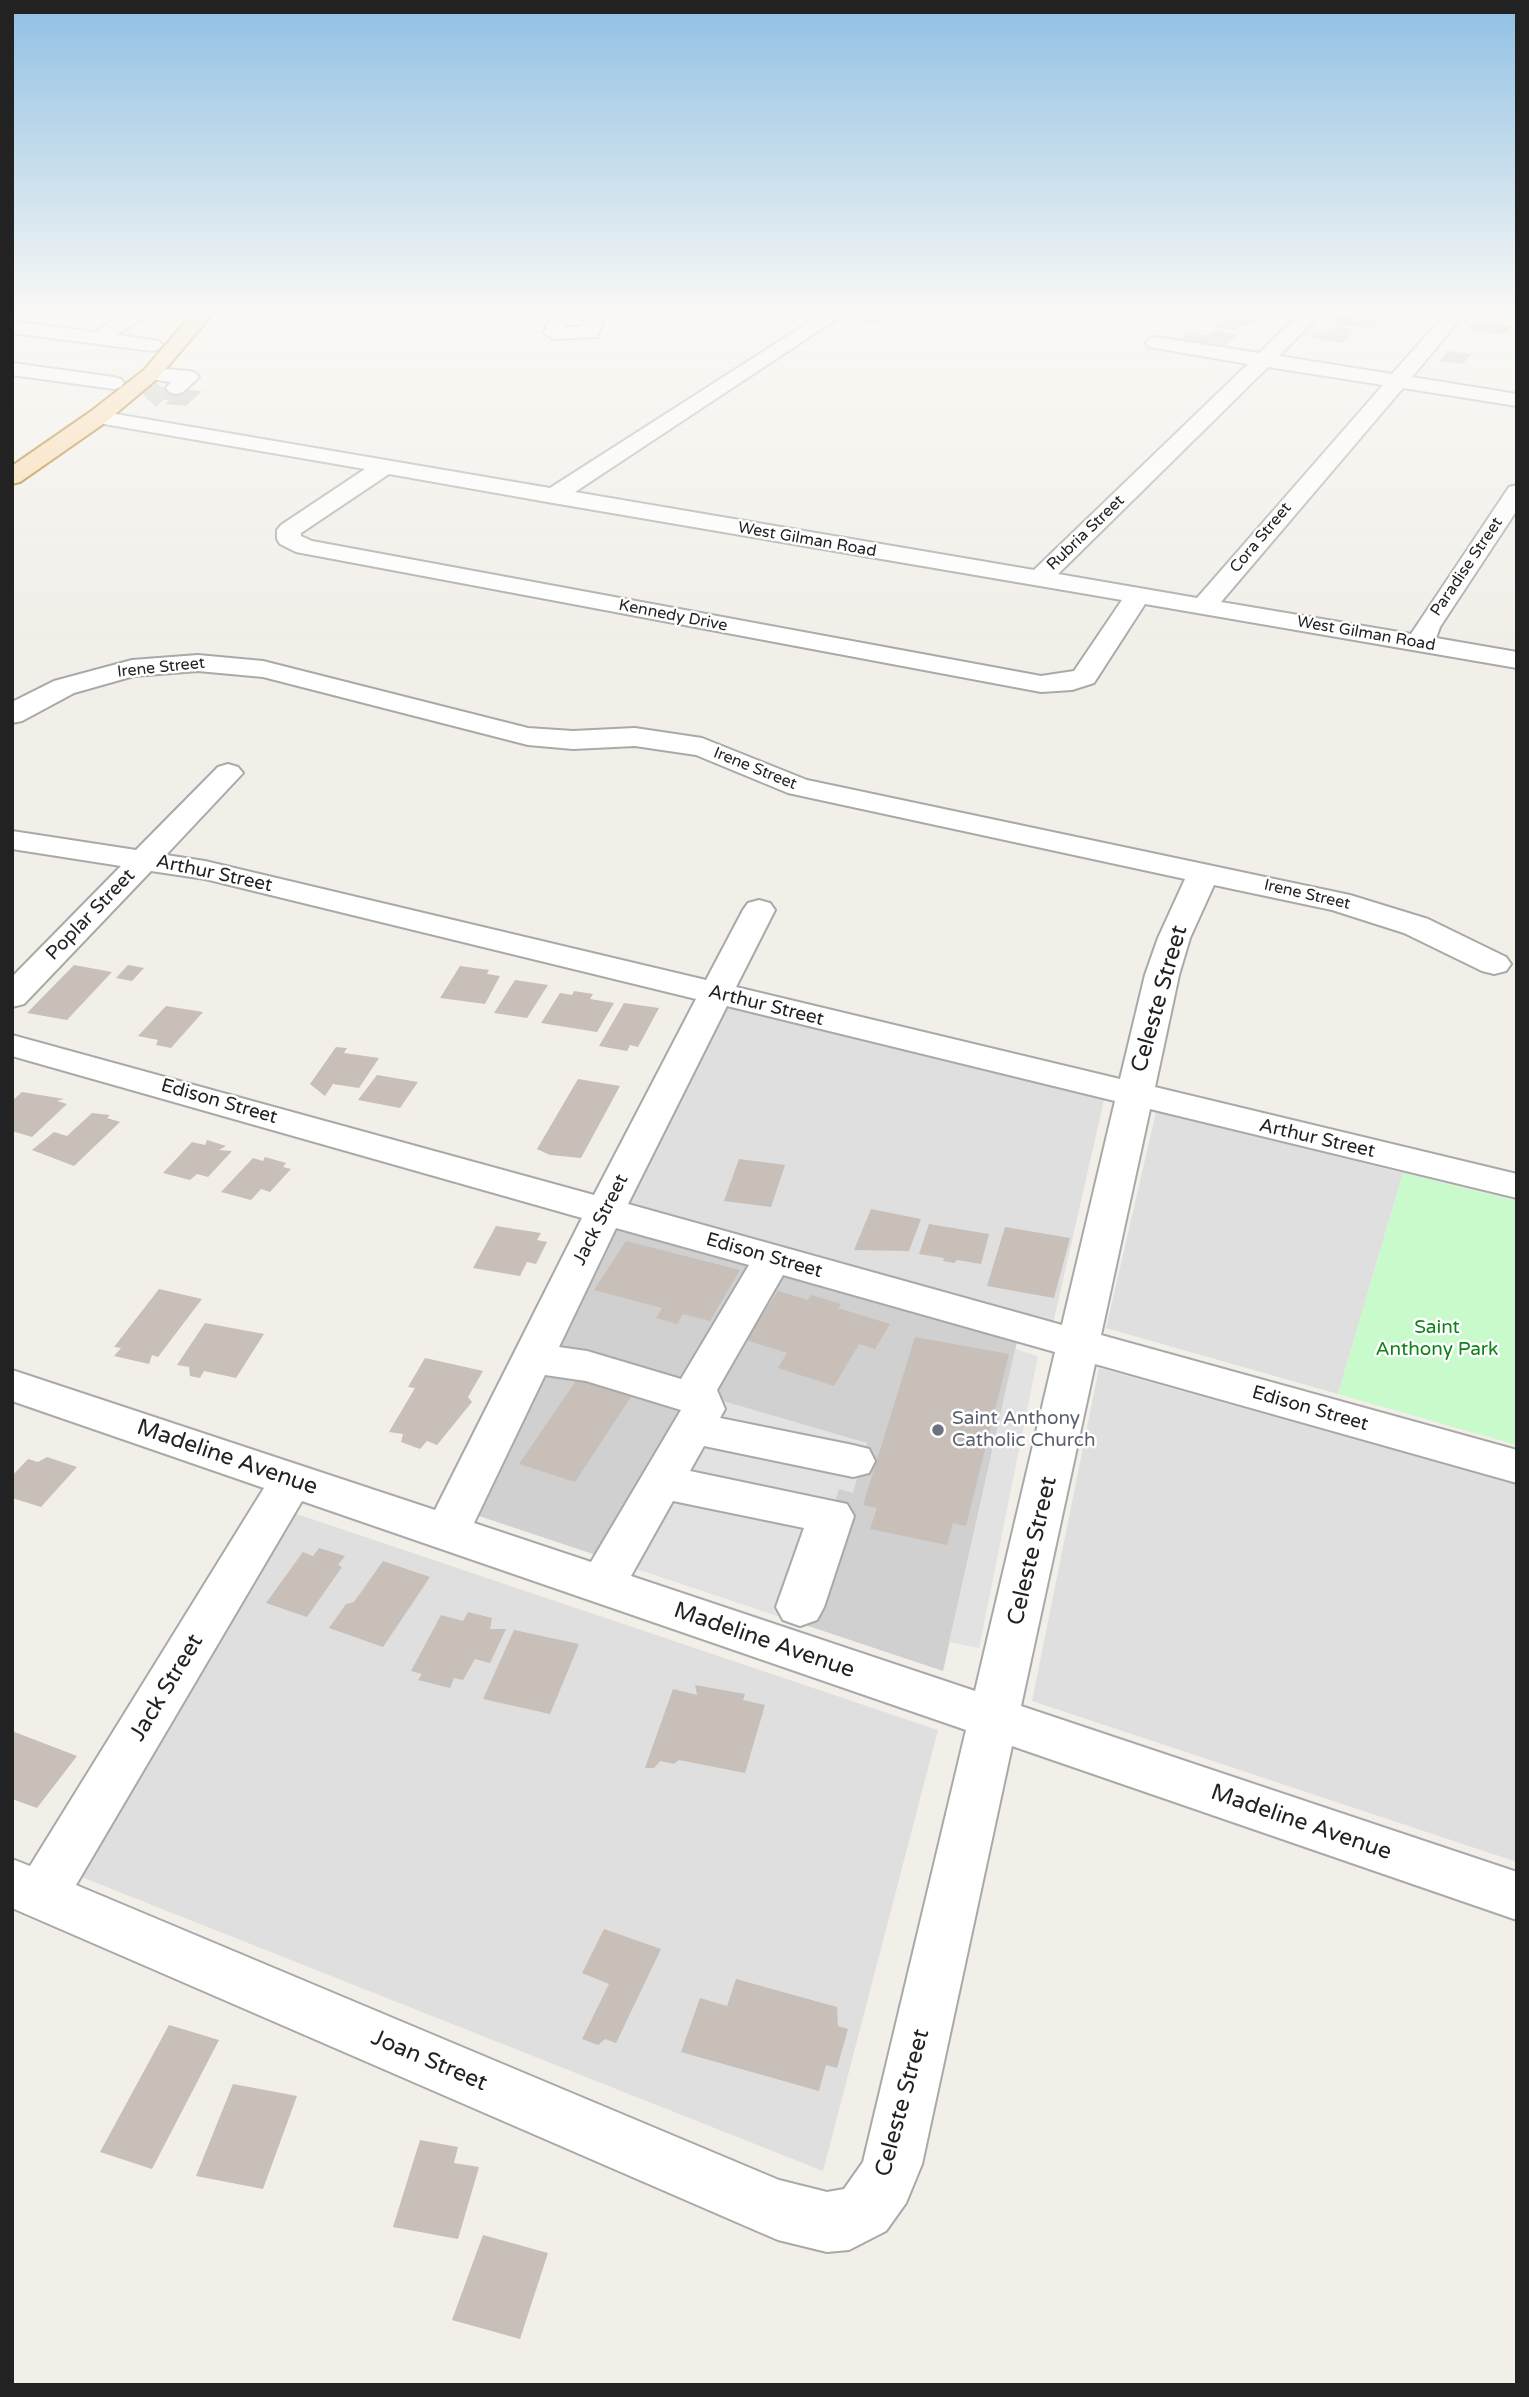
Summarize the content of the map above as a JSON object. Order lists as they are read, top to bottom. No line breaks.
{"streets":{"street":["Rubria Street","Cora Street","West Gilman Road","Paradise Street","Kennedy Drive","Irene Street","Arthur Street","Poplar Street","Celeste Street","Edison Street","Jack Street","Madeline Avenue","Joan Street"]},"crossings":[["Rubria Street","West Gilman Road"],["Cora Street","West Gilman Road"],["West Gilman Road","Paradise Street"],["West Gilman Road","Kennedy Drive"],["Irene Street","Celeste Street"],["Arthur Street","Poplar Street"],["Arthur Street","Celeste Street"],["Arthur Street","Jack Street"],["Celeste Street","Edison Street"],["Celeste Street","Madeline Avenue"],["Celeste Street","Joan Street"],["Edison Street","Jack Street"],["Jack Street","Madeline Avenue"],["Jack Street","Joan Street"]],"parks":["Saint Anthony Park"],"places":["Saint Anthony Catholic Church"]}
